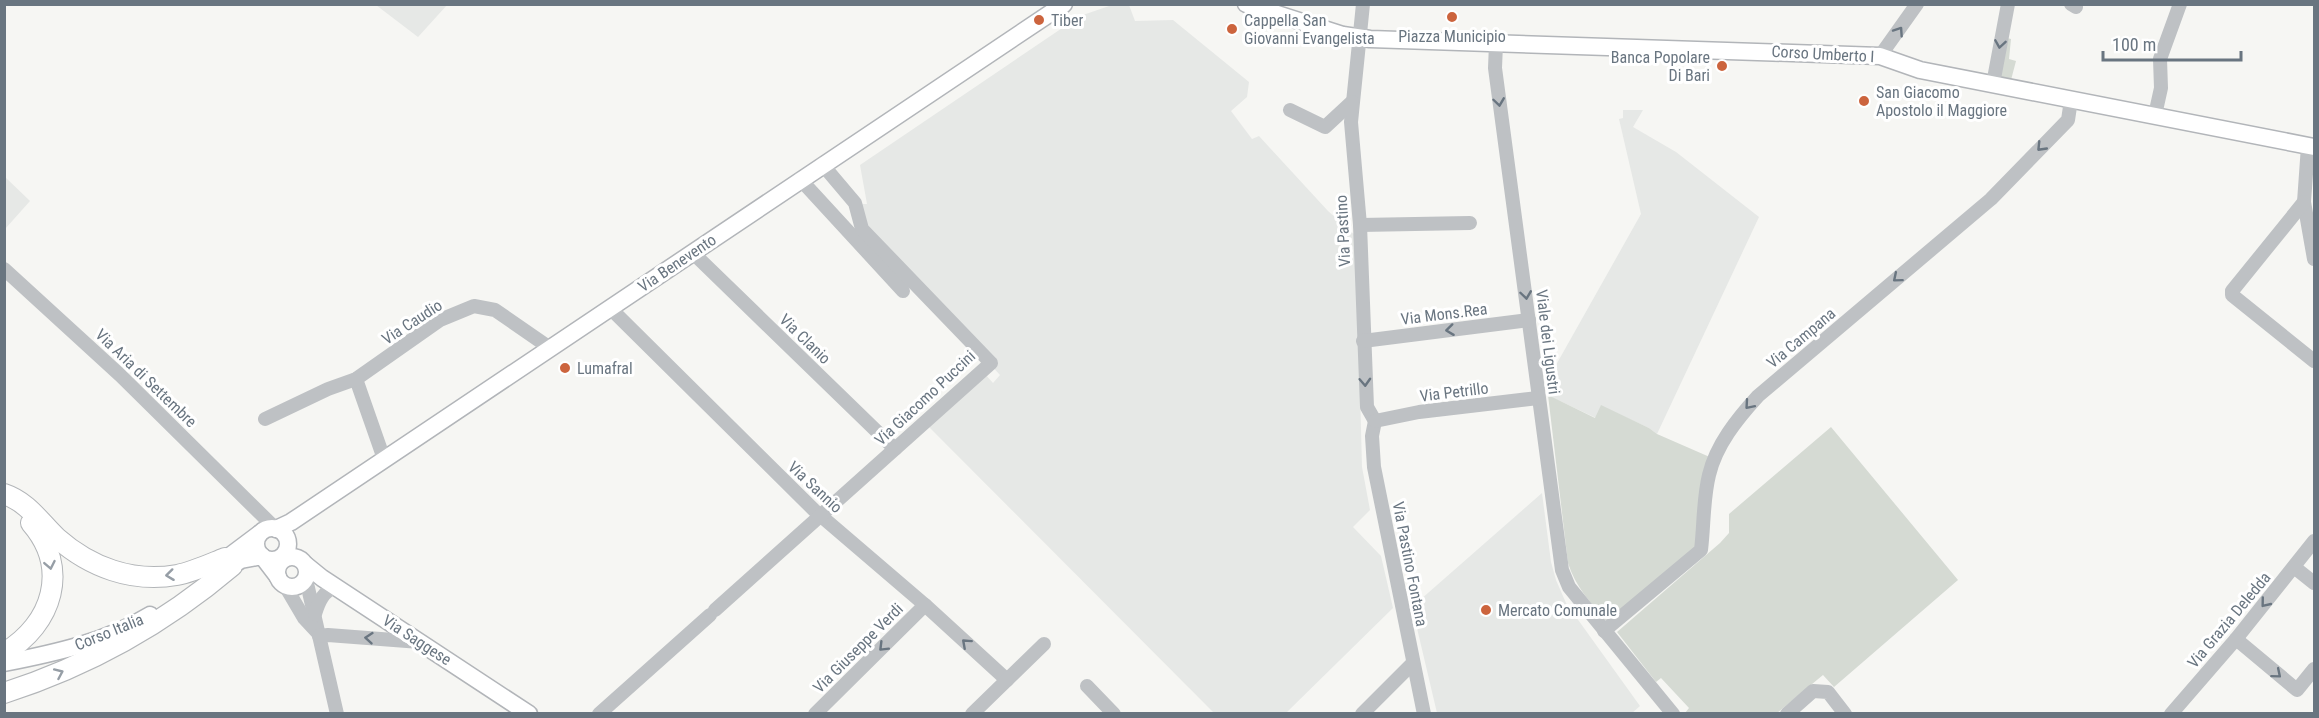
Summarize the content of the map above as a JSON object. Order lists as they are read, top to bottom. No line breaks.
{"streets":{"main road":["Corso Umberto I","Via Benevento","Corso Italia","Via Saggese"],"street":["Via Pastino","Via Mons.Rea","Via Caudio","Via Campana","Via Clanio","Viale dei Ligustri","Via Aria di Settembre","Via Petrillo","Via Giacomo Puccini","Via Sannio","Via Pastino Fontana","Via Grazia Deledda","Via Giuseppe Verdi"]},"crossings":[["Corso Umberto I","Via Pastino"],["Corso Umberto I","Via Campana"],["Corso Umberto I","Viale dei Ligustri"],["Via Pastino","Via Mons.Rea"],["Via Pastino","Via Petrillo"],["Via Pastino","Via Pastino Fontana"],["Via Benevento","Via Caudio"],["Via Benevento","Via Clanio"],["Via Benevento","Via Aria di Settembre"],["Via Benevento","Via Giacomo Puccini"],["Via Benevento","Via Sannio"],["Via Benevento","Corso Italia"],["Via Mons.Rea","Viale dei Ligustri"],["Via Campana","Viale dei Ligustri"],["Via Clanio","Via Giacomo Puccini"],["Viale dei Ligustri","Via Petrillo"],["Via Petrillo","Via Pastino Fontana"],["Via Giacomo Puccini","Via Sannio"],["Via Sannio","Via Giuseppe Verdi"]],"one_way":["Via Campana","Viale dei Ligustri","Via Grazia Deledda","Via Giuseppe Verdi"],"places":["Piazza Municipio","Tiber","Cappella San Giovanni Evangelista","Banca Popolare Di Bari","San Giacomo Apostolo il Maggiore","Lumafral","Mercato Comunale"],"scale_bar":"100 m"}
